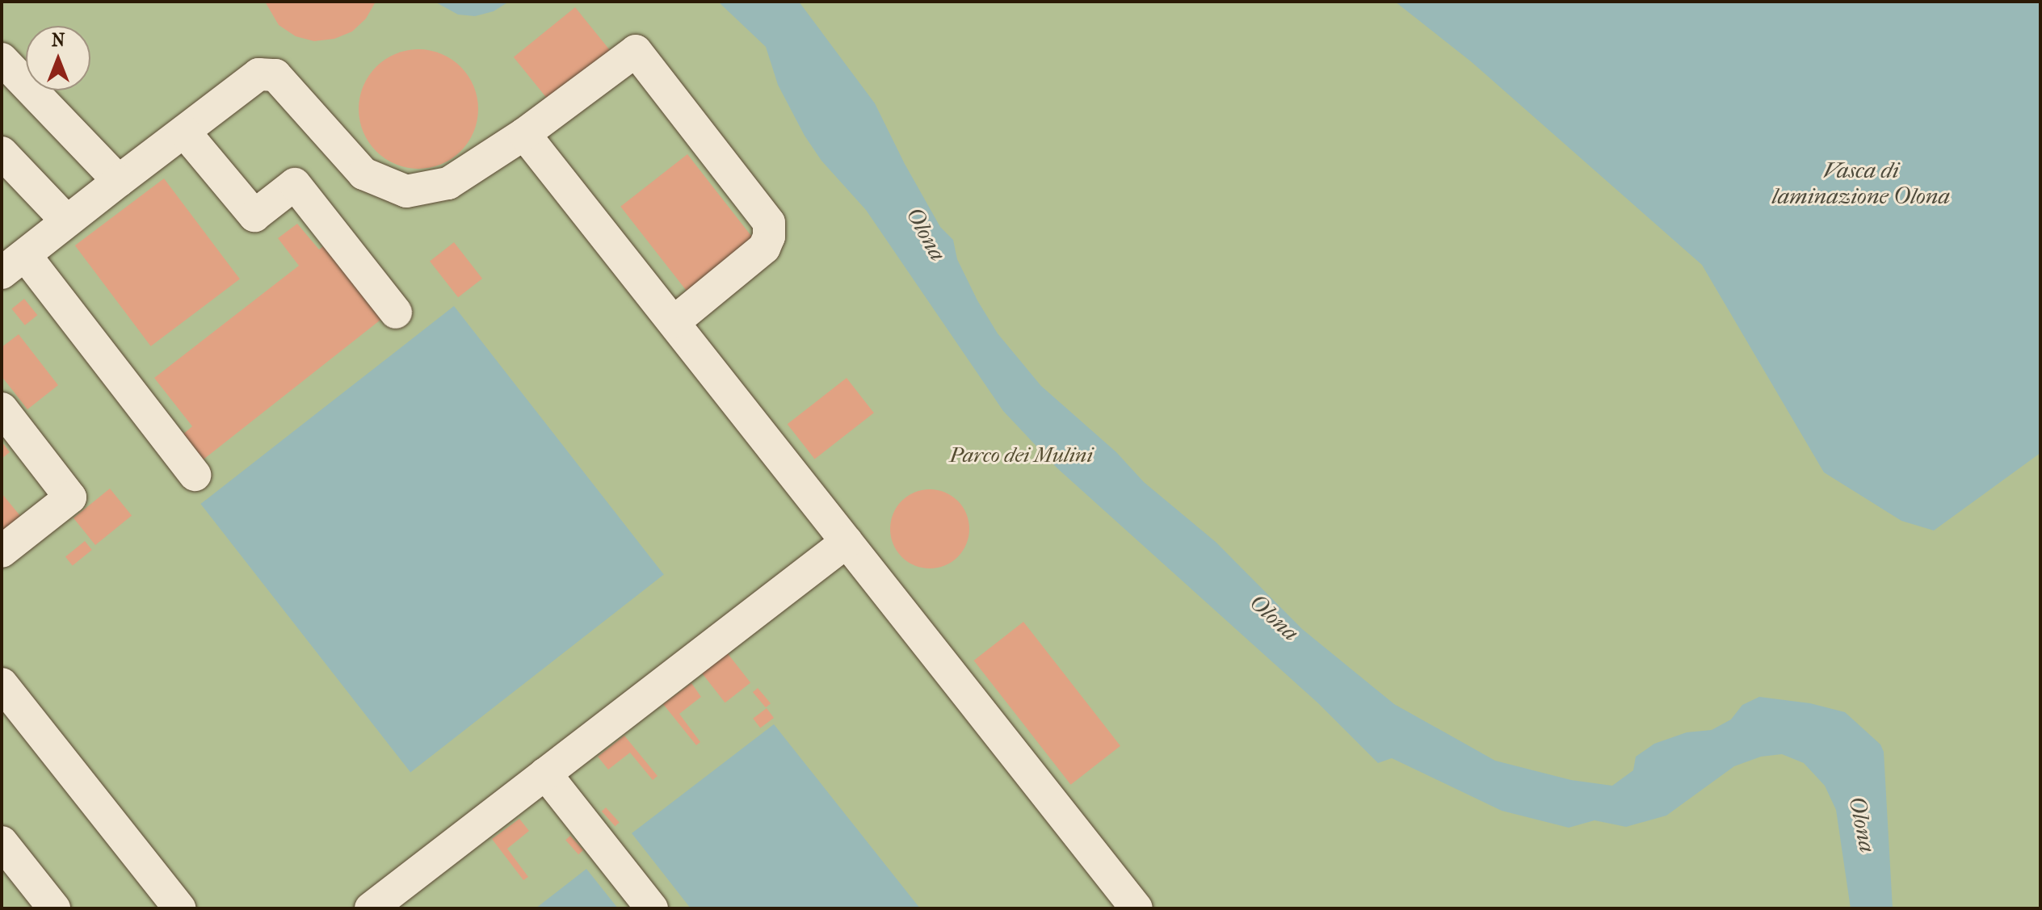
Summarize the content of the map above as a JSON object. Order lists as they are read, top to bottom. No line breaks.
{"water":["Vasca di laminazione Olona","Olona"],"parks":["Parco dei Mulini"],"north":"top"}
